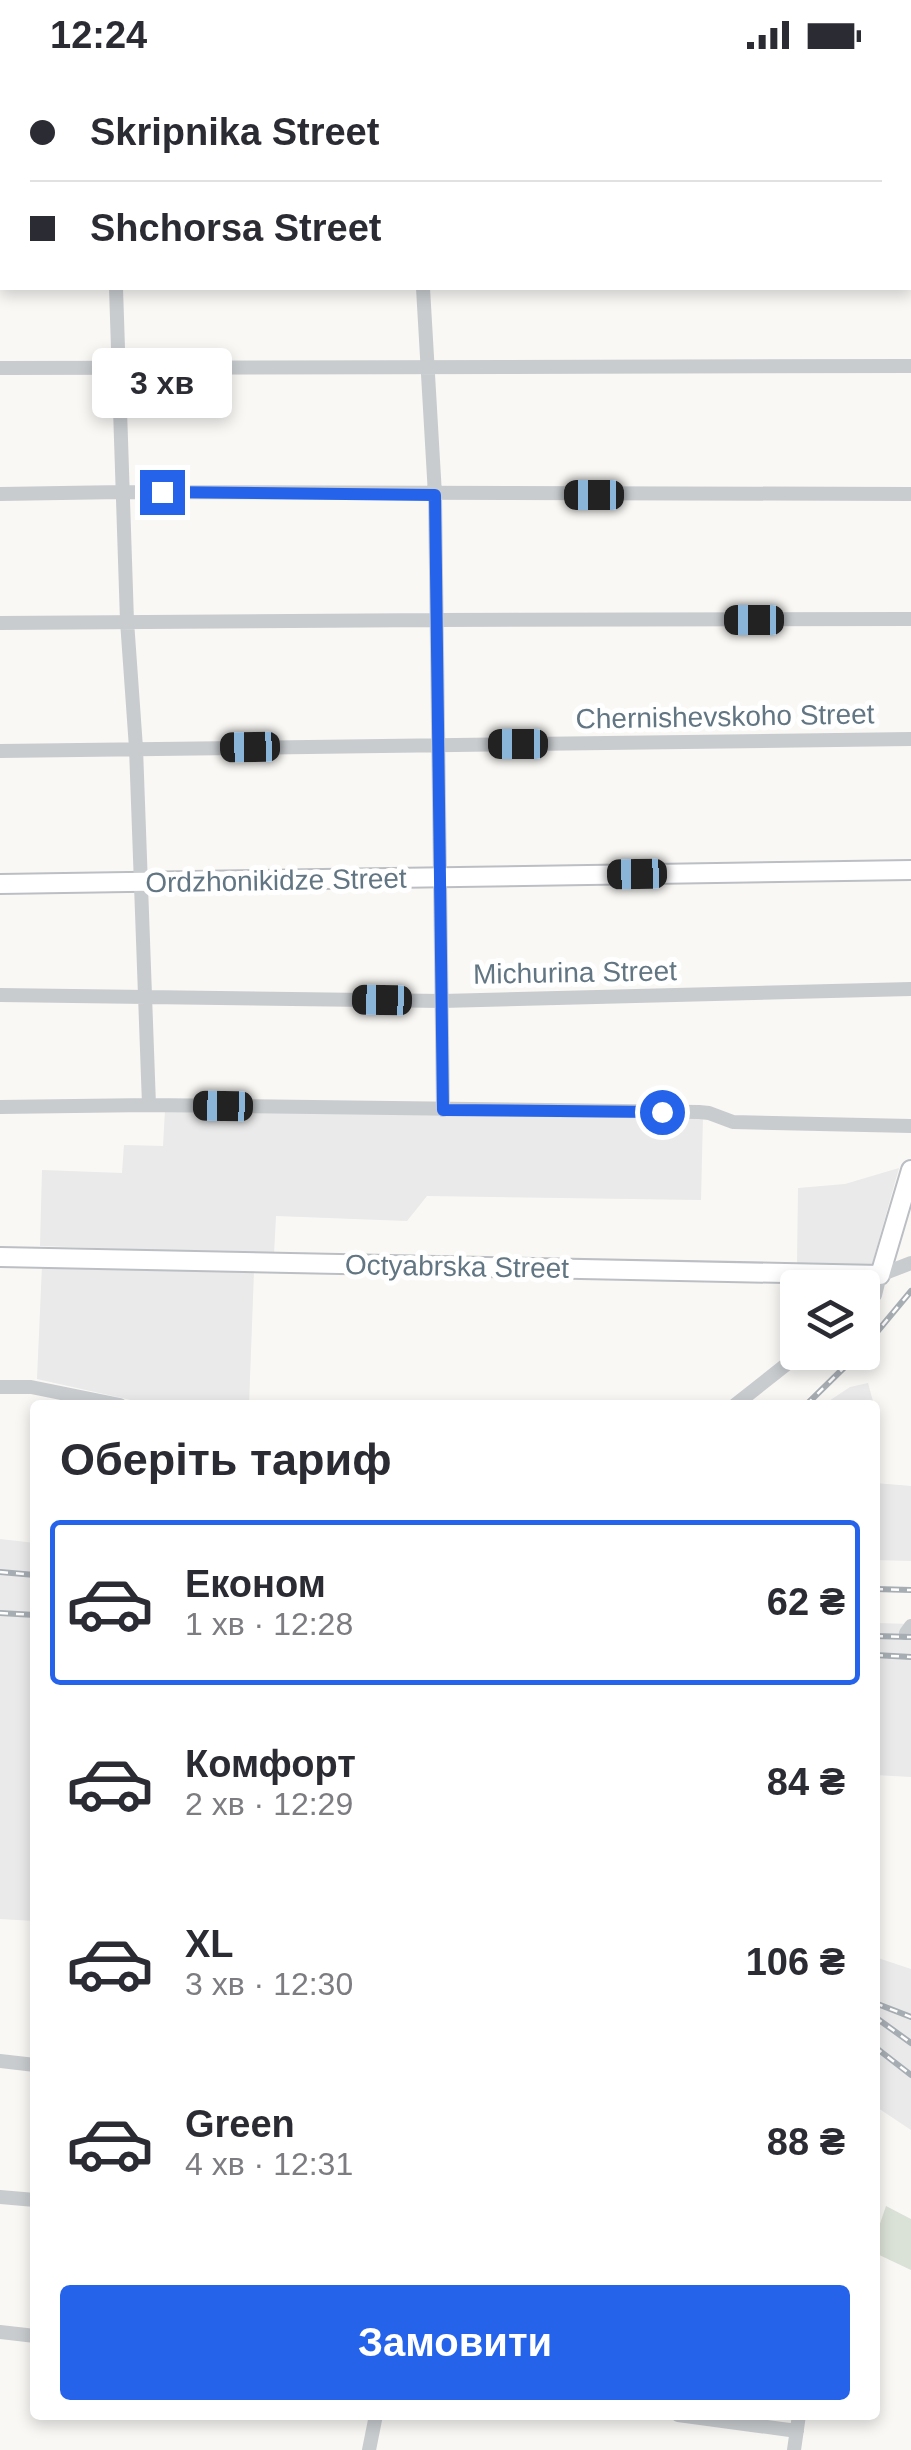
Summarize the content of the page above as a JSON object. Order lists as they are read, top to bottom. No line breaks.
{"streets":{"main road":["Ordzhonikidze Street","Octyabrska Street"],"street":["Chernishevskoho Street","Michurina Street"]},"page":{"status":"12:24","banner":["Skripnika Street","Shchorsa Street"],"bubble":"3 хв","heading":"Оберіть тариф","list":[{"name":"Економ","note":"1 хв · 12:28","value":"62 ₴"},{"name":"Комфорт","note":"2 хв · 12:29","value":"84 ₴"},{"name":"XL","note":"3 хв · 12:30","value":"106 ₴"},{"name":"Green","note":"4 хв · 12:31","value":"88 ₴"}],"buttons":"Замовити"}}
